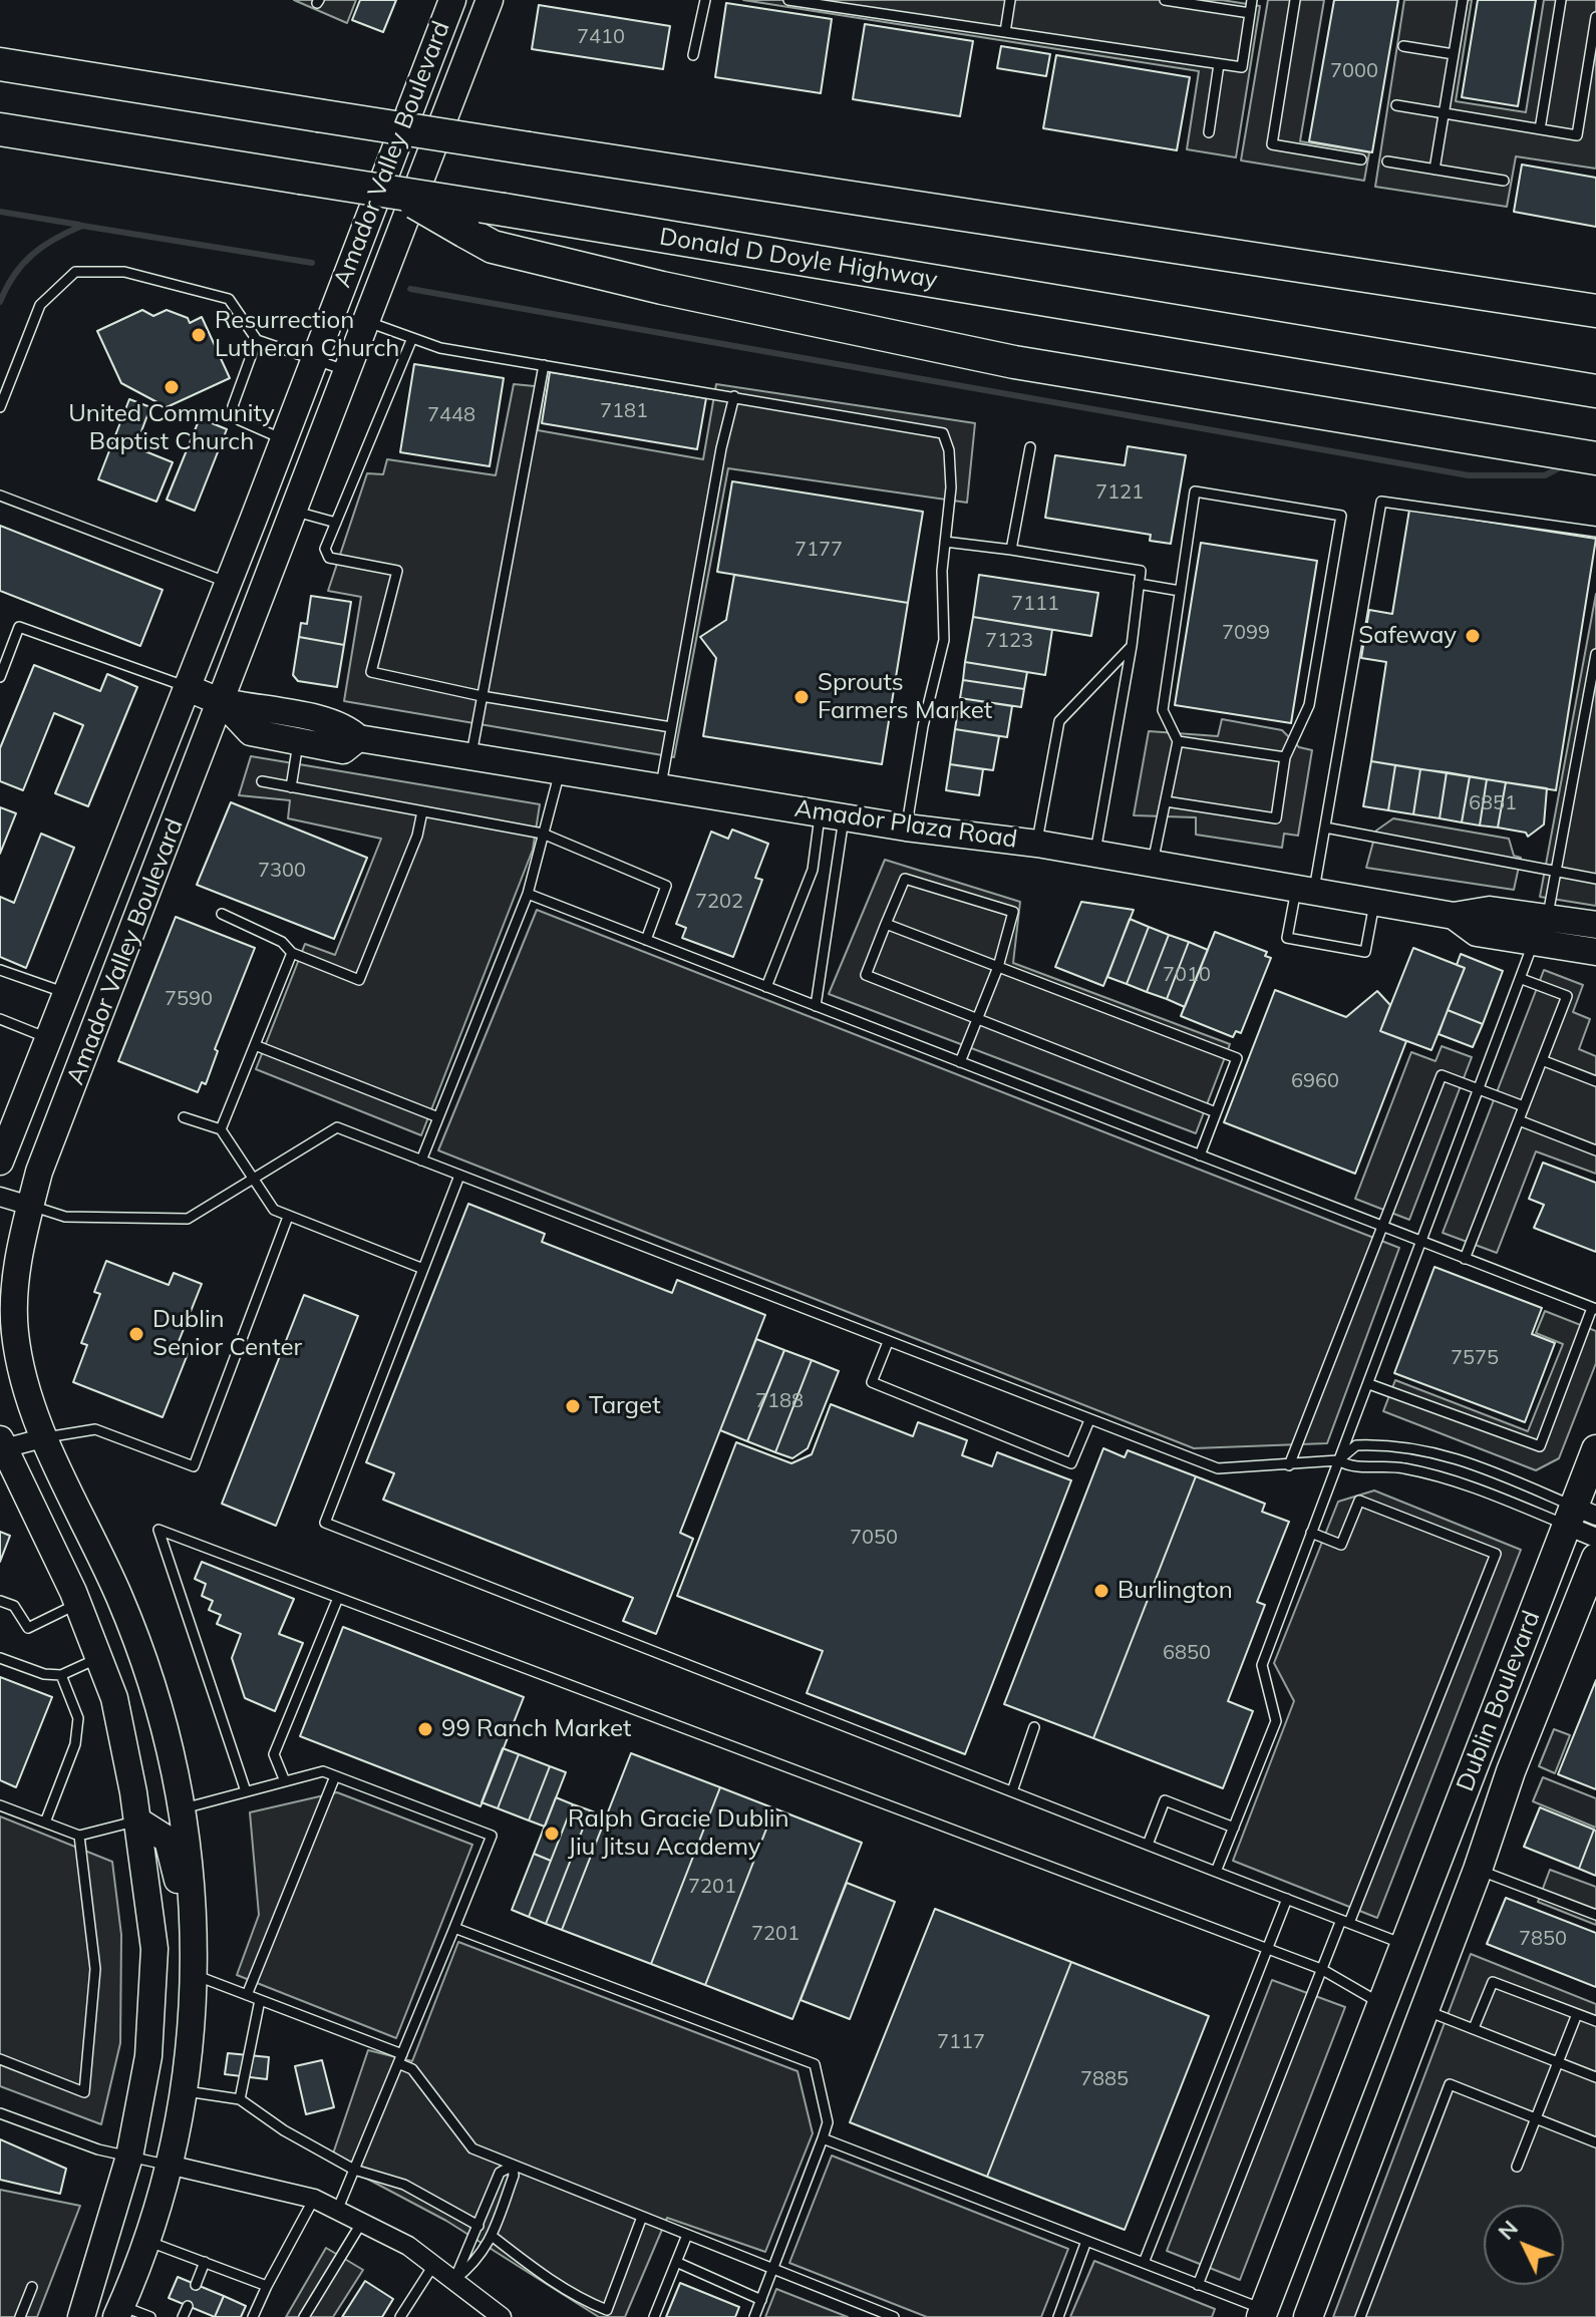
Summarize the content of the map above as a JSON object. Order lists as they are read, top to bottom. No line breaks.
{"streets":{"highway":["Donald D Doyle Highway"],"main road":["Dublin Boulevard"],"street":["Amador Valley Boulevard","Amador Plaza Road"]},"crossings":[["Amador Valley Boulevard","Amador Plaza Road"]],"places":["Resurrection Lutheran Church","United Community Baptist Church","Safeway","Sprouts Farmers Market","Dublin Senior Center","Target","Burlington","99 Ranch Market","Ralph Gracie Dublin Jiu Jitsu Academy"],"house_numbers":["7410","7000","7181","7448","7121","7177","7111","7099","7123","6851","7300","7202","7010","7590","6960","7575","7188","7050","6850","7201","7201","7850","7117","7885"],"north":"top left"}
